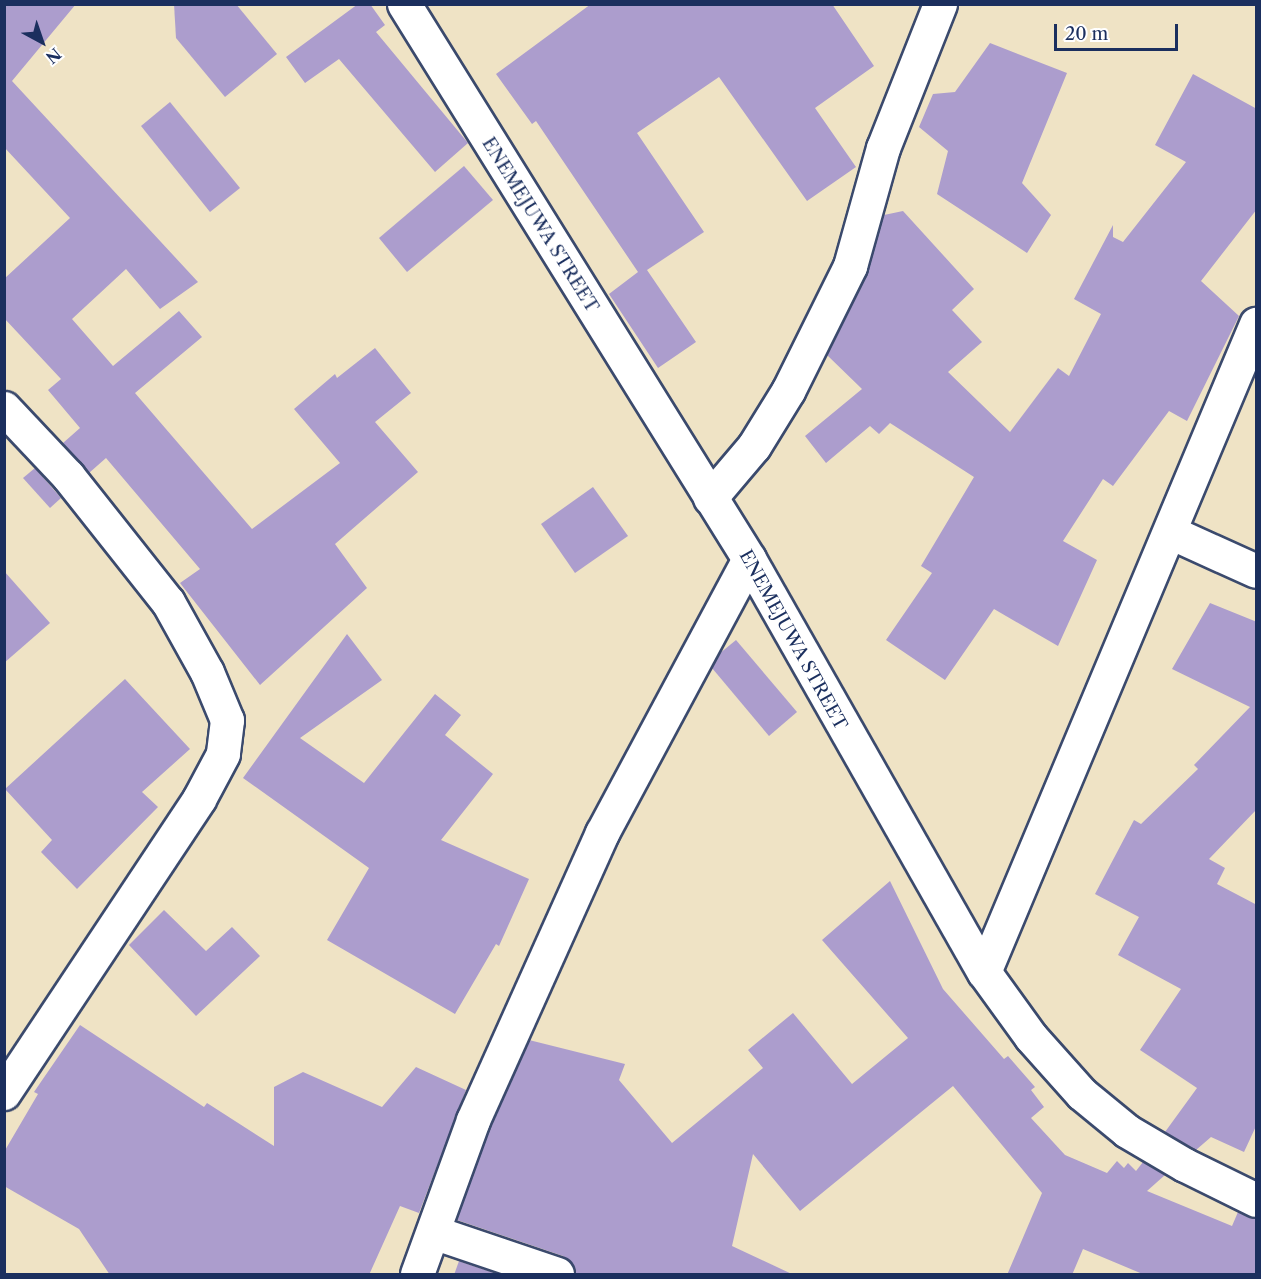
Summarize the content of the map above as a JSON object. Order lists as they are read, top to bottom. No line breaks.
{"streets":{"street":["ENEMEJUWA STREET"]},"scale_bar":"20 m","north":"bottom right"}
